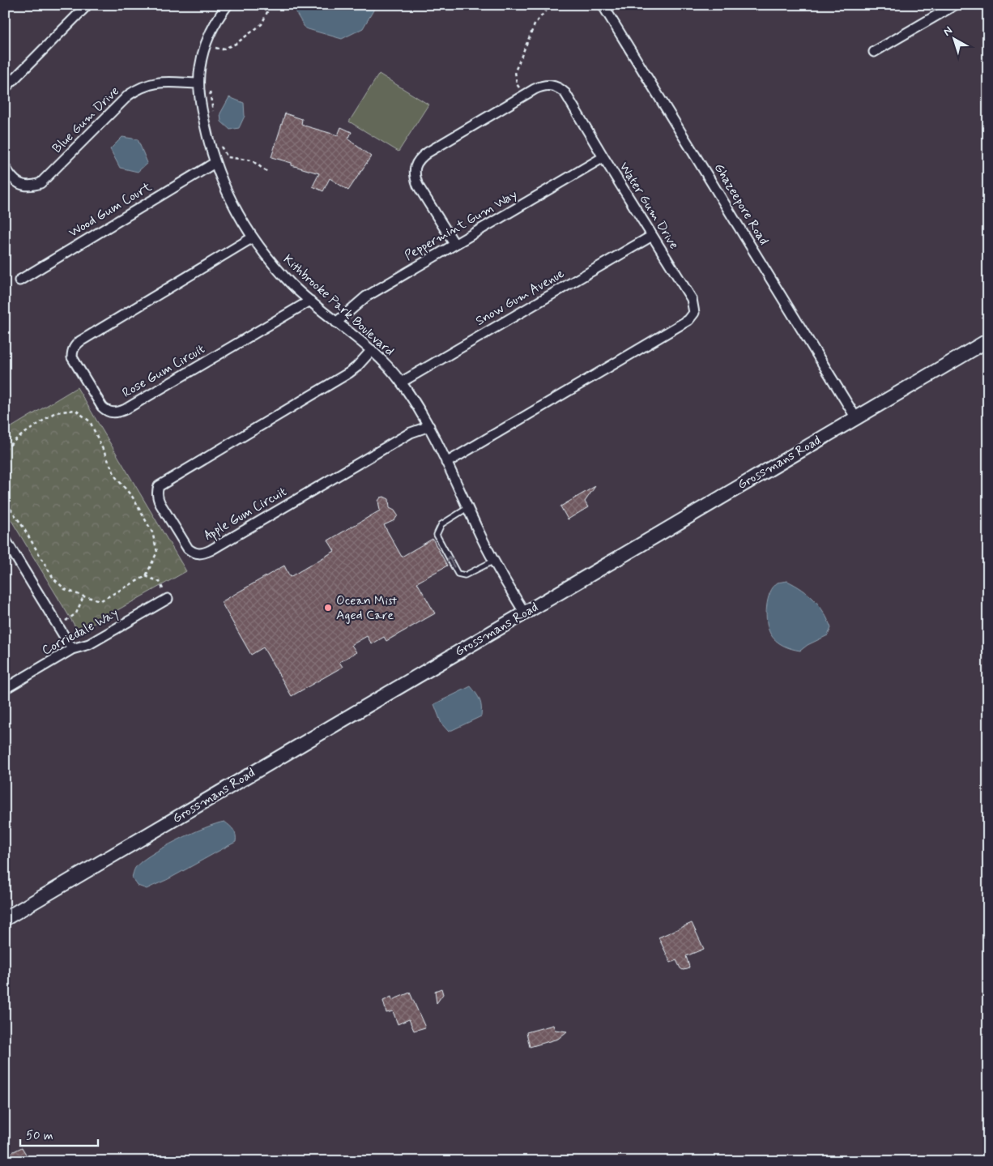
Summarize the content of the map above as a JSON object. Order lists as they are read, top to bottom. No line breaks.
{"streets":{"street":["Blue Gum Drive","Ghazeepore Road","Water Gum Drive","Wood Gum Court","Peppermint Gum Way","Snow Gum Avenue","Kithbrooke Park Boulevard","Rose Gum Circuit","Grossmans Road","Apple Gum Circuit","Corriedale Way"]},"crossings":[["Blue Gum Drive","Kithbrooke Park Boulevard"],["Ghazeepore Road","Grossmans Road"],["Water Gum Drive","Peppermint Gum Way"],["Water Gum Drive","Snow Gum Avenue"],["Water Gum Drive","Kithbrooke Park Boulevard"],["Wood Gum Court","Kithbrooke Park Boulevard"],["Peppermint Gum Way","Kithbrooke Park Boulevard"],["Snow Gum Avenue","Kithbrooke Park Boulevard"],["Kithbrooke Park Boulevard","Rose Gum Circuit"],["Kithbrooke Park Boulevard","Grossmans Road"],["Kithbrooke Park Boulevard","Apple Gum Circuit"]],"places":["Ocean Mist Aged Care"],"scale_bar":"50 m","north":"top left"}
